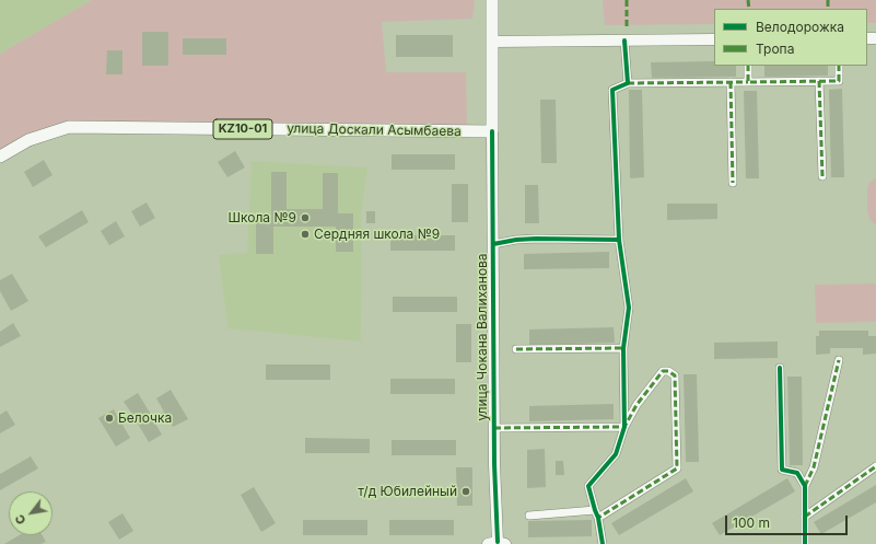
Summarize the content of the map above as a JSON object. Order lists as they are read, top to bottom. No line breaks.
{"streets":{"main road":["KZ10-01","улица Доскали Асымбаева","улица Чокана Валиханова"]},"crossings":[["улица Доскали Асымбаева","улица Чокана Валиханова"]],"places":["Школа №9","Сердняя школа №9","Белочка","т/д Юбилейный"],"legend":["Велодорожка","Тропа"],"scale_bar":"100 m","north":"bottom left"}
